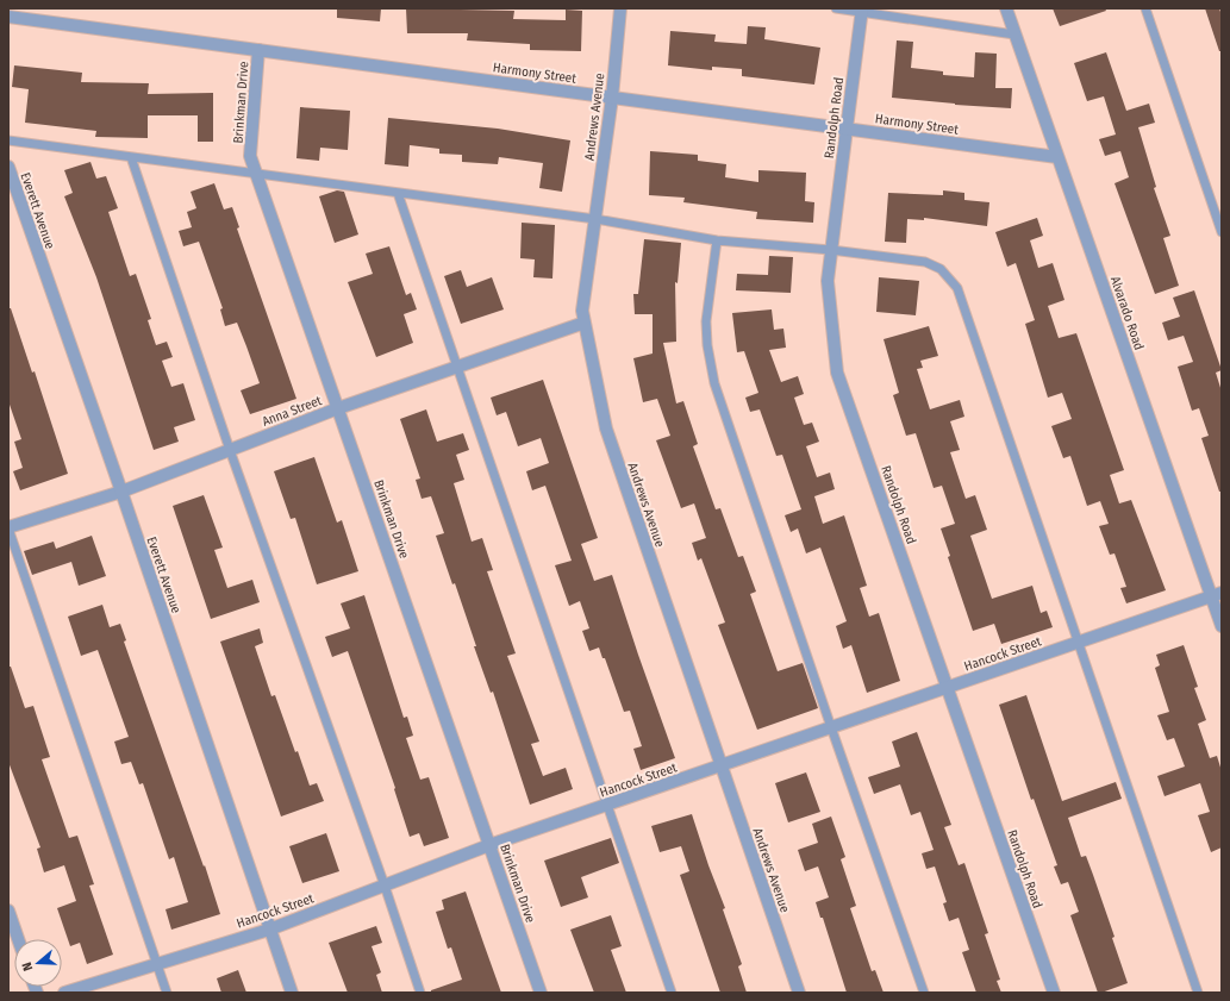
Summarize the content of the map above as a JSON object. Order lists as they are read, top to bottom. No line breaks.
{"streets":{"street":["Harmony Street","Brinkman Drive","Andrews Avenue","Randolph Road","Everett Avenue","Alvarado Road","Anna Street","Hancock Street"]},"crossings":[["Harmony Street","Brinkman Drive"],["Harmony Street","Andrews Avenue"],["Harmony Street","Randolph Road"],["Harmony Street","Alvarado Road"],["Brinkman Drive","Anna Street"],["Brinkman Drive","Hancock Street"],["Andrews Avenue","Anna Street"],["Andrews Avenue","Hancock Street"],["Randolph Road","Hancock Street"],["Everett Avenue","Anna Street"],["Everett Avenue","Hancock Street"],["Alvarado Road","Hancock Street"]],"north":"left"}
